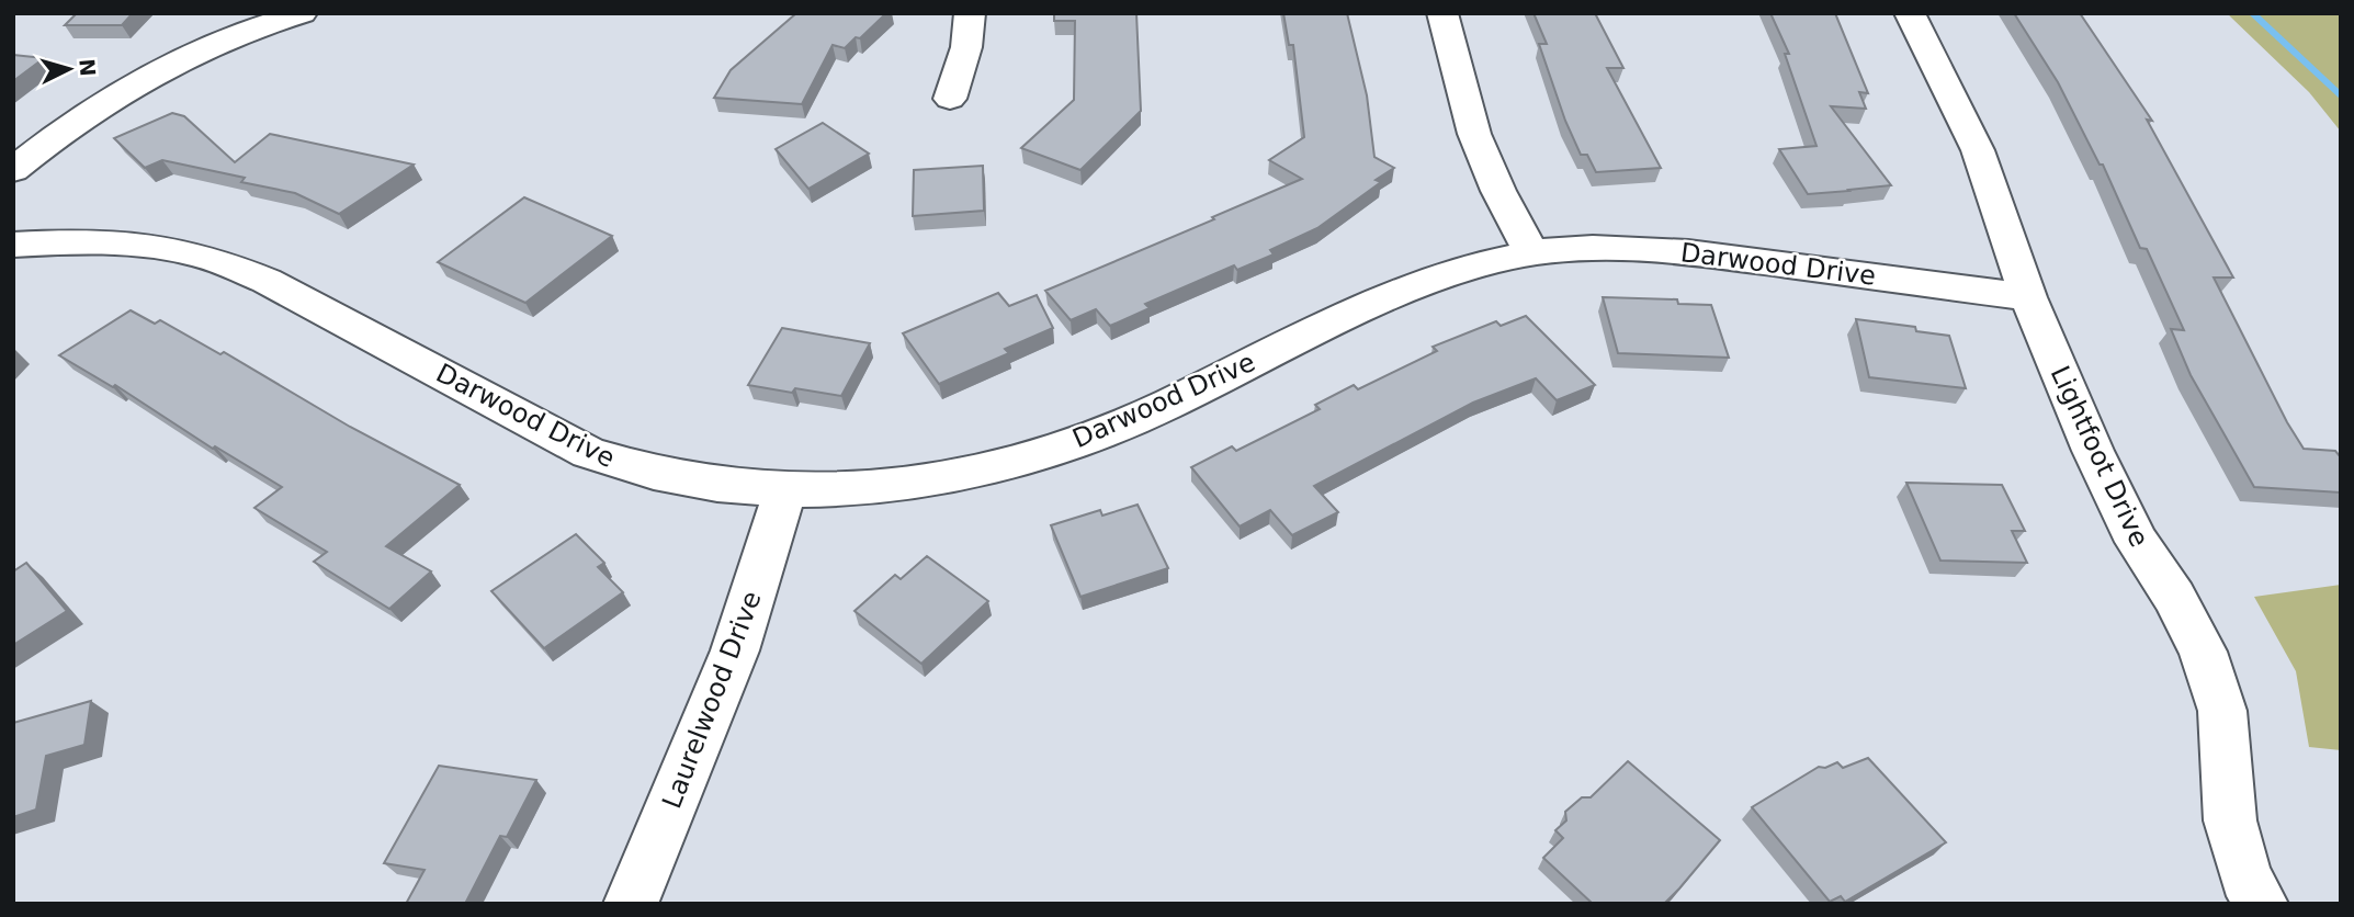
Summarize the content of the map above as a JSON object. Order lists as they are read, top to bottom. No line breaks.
{"streets":{"street":["Darwood Drive","Lightfoot Drive","Laurelwood Drive"]},"crossings":[["Darwood Drive","Lightfoot Drive"],["Darwood Drive","Laurelwood Drive"]],"north":"right"}
